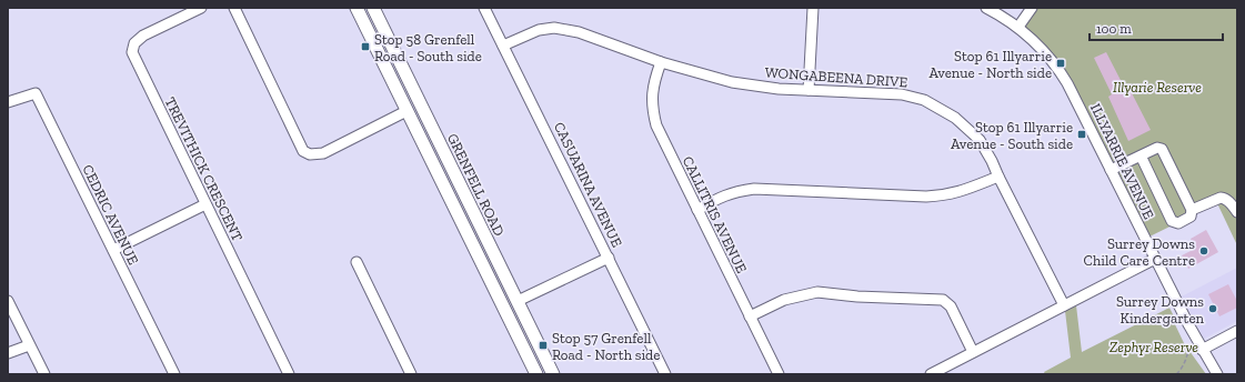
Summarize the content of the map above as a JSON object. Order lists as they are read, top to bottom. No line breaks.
{"streets":{"main road":["GRENFELL ROAD"],"street":["WONGABEENA DRIVE","ILLYARRIE AVENUE","TREVITHICK CRESCENT","CASUARINA AVENUE","CEDRIC AVENUE","CALLITRIS AVENUE"]},"crossings":[["WONGABEENA DRIVE","CASUARINA AVENUE"],["WONGABEENA DRIVE","CALLITRIS AVENUE"]],"parks":["Illyarie Reserve","Zephyr Reserve"],"places":{"transit":["Stop 58 Grenfell Road - South side","Stop 61 Illyarrie Avenue - North side","Stop 61 Illyarrie Avenue - South side","Stop 57 Grenfell Road - North side"],"other":["Surrey Downs Child Care Centre","Surrey Downs Kindergarten"]},"scale_bar":"100 m"}
